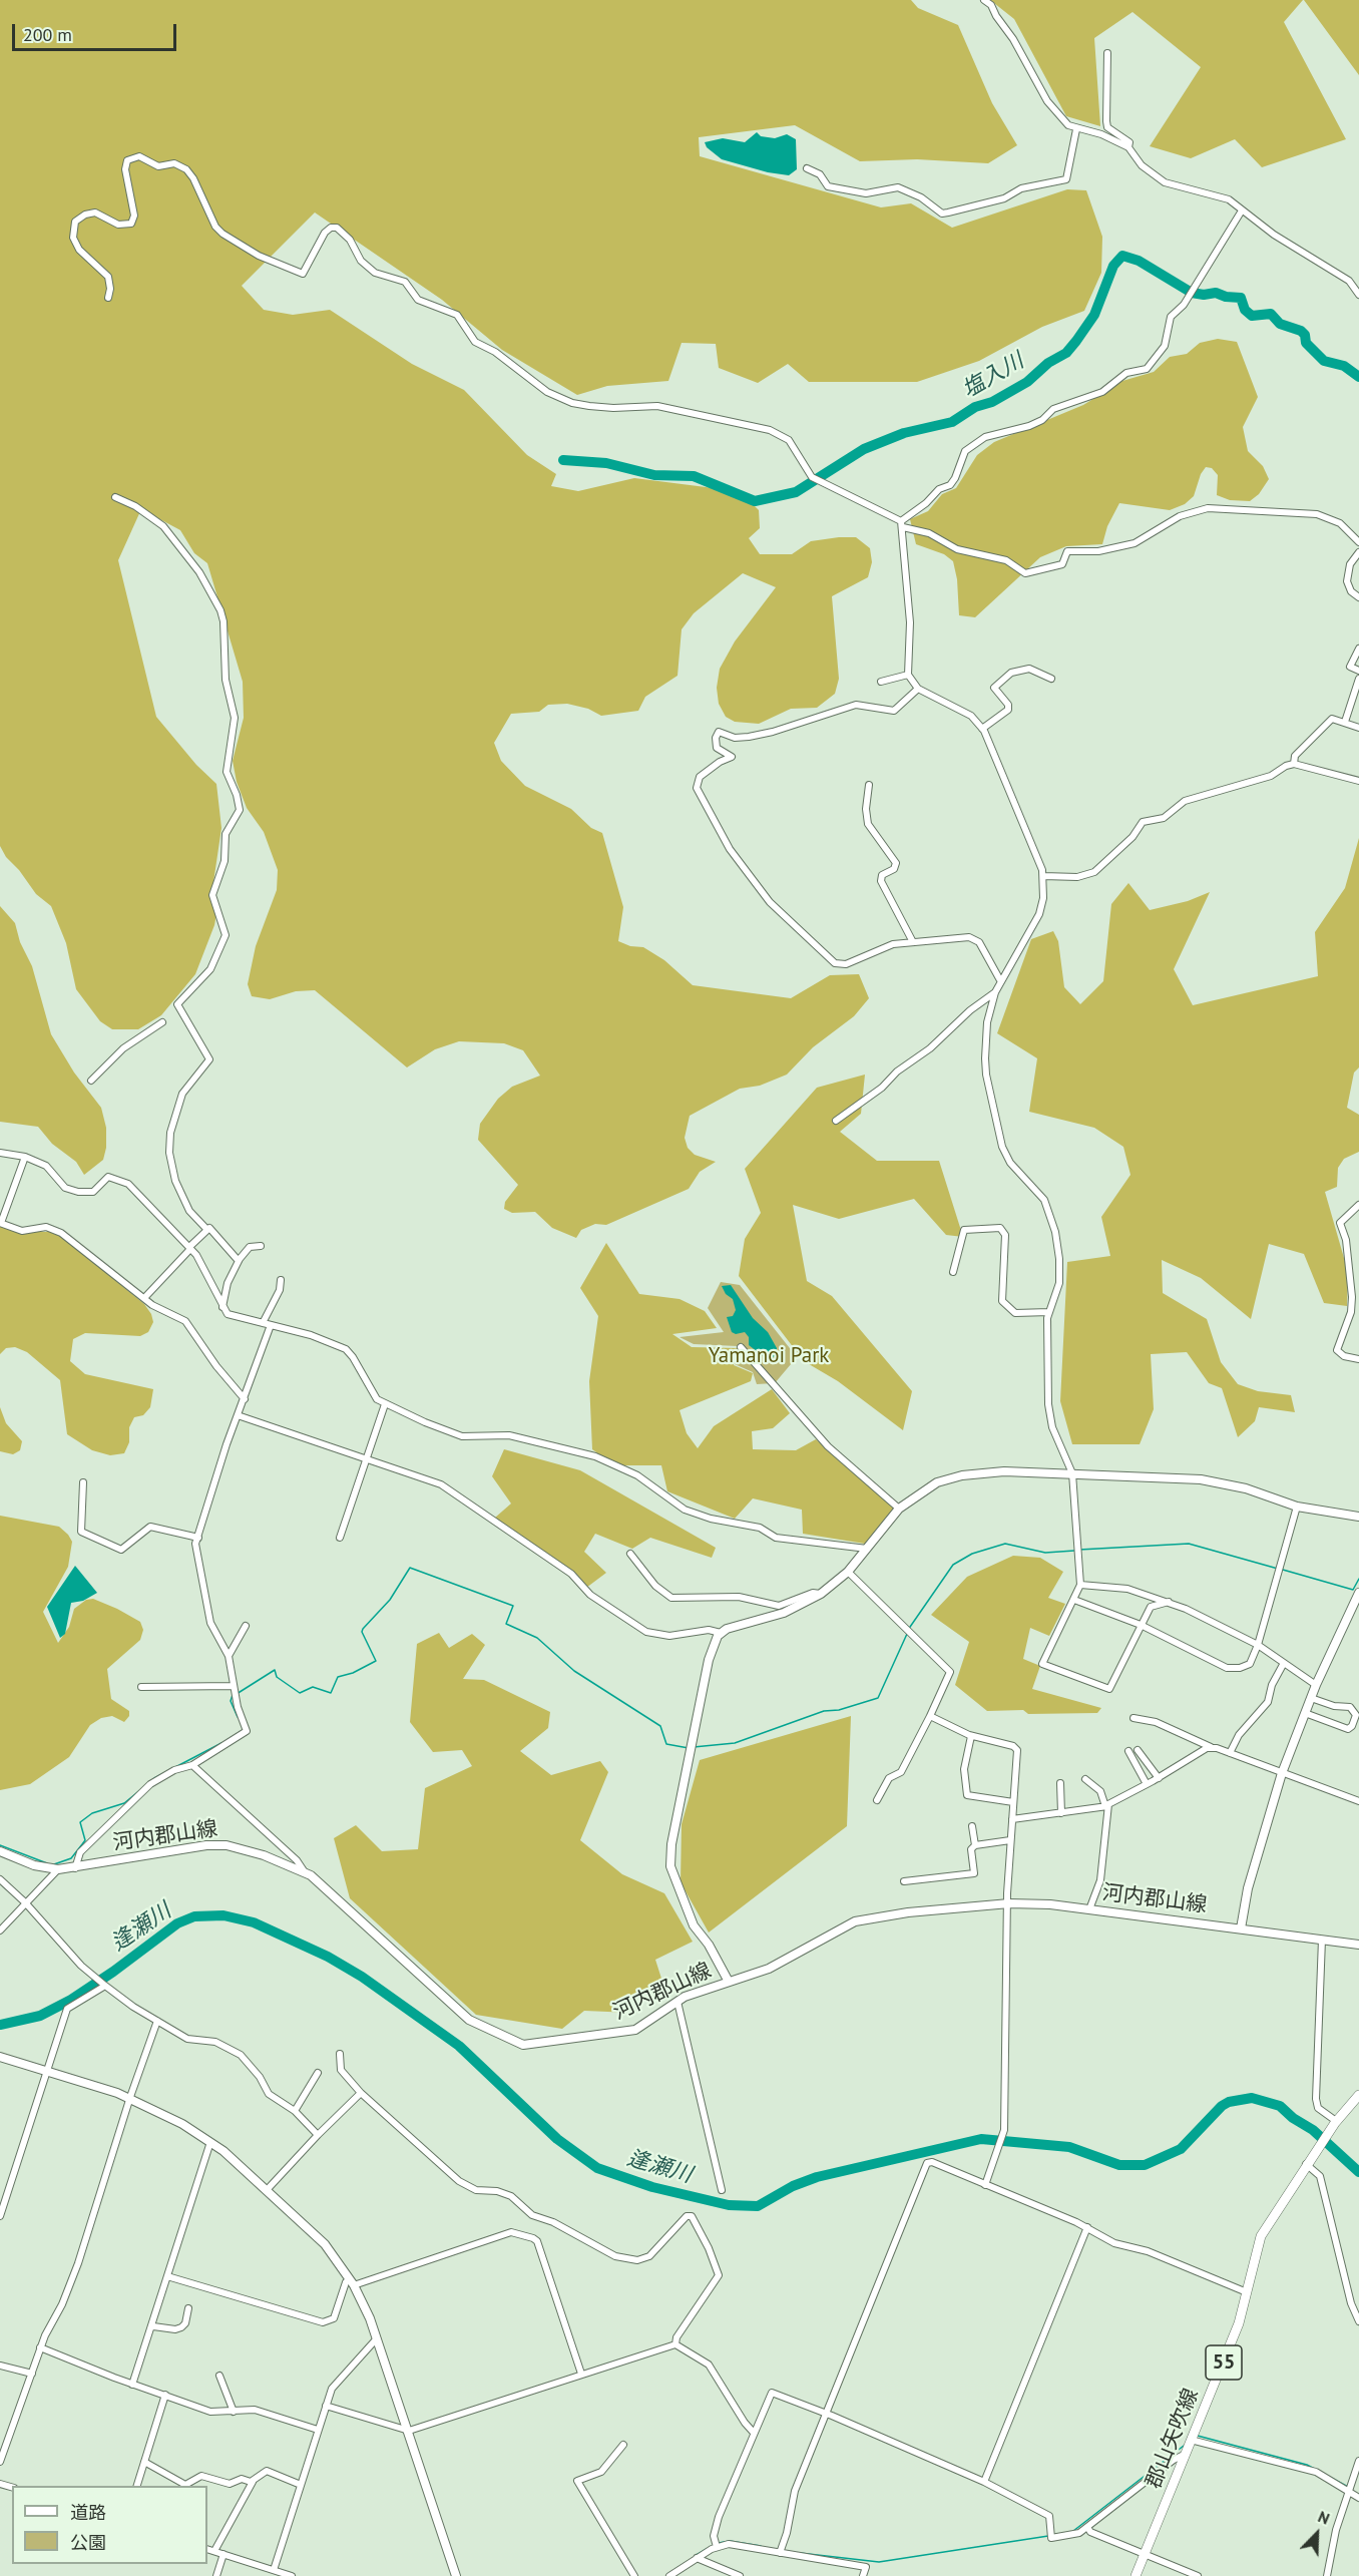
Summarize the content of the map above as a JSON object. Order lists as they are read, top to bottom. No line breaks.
{"streets":{"main road":["55","郡山矢吹線"],"street":["河内郡山線"]},"water":["塩入川","逢瀬川"],"parks":["Yamanoi Park"],"legend":["道路","公園"],"scale_bar":"200 m","north":"top right"}
